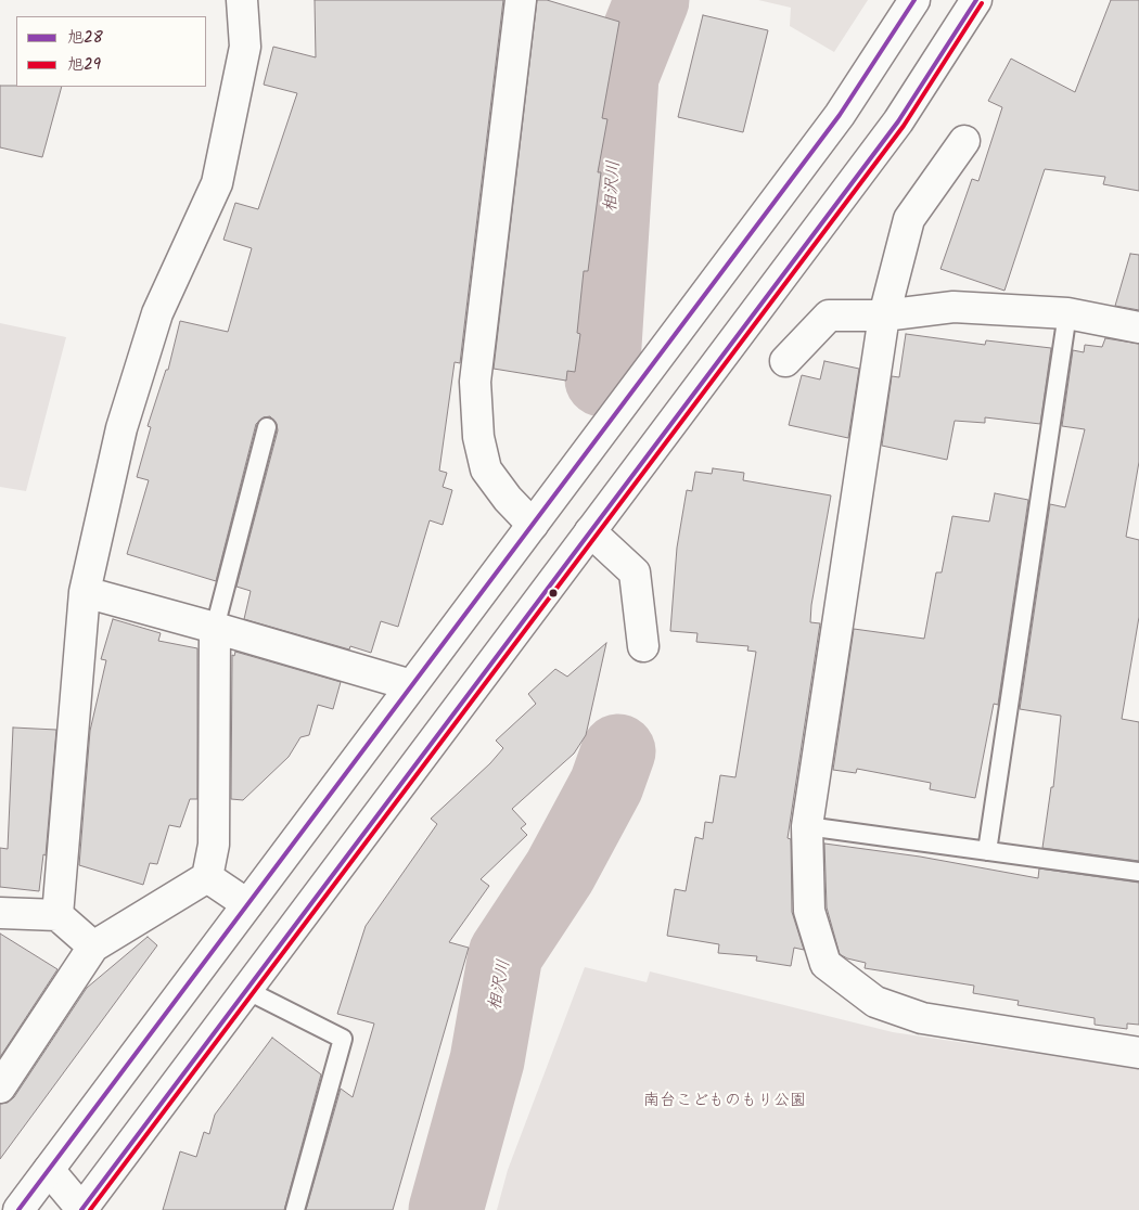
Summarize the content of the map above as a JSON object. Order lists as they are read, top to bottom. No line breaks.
{"water":["相沢川"],"parks":["南台こどものもり公園"],"lines":["transit line 旭28","transit line 旭29"],"legend":["旭28","旭29"]}
